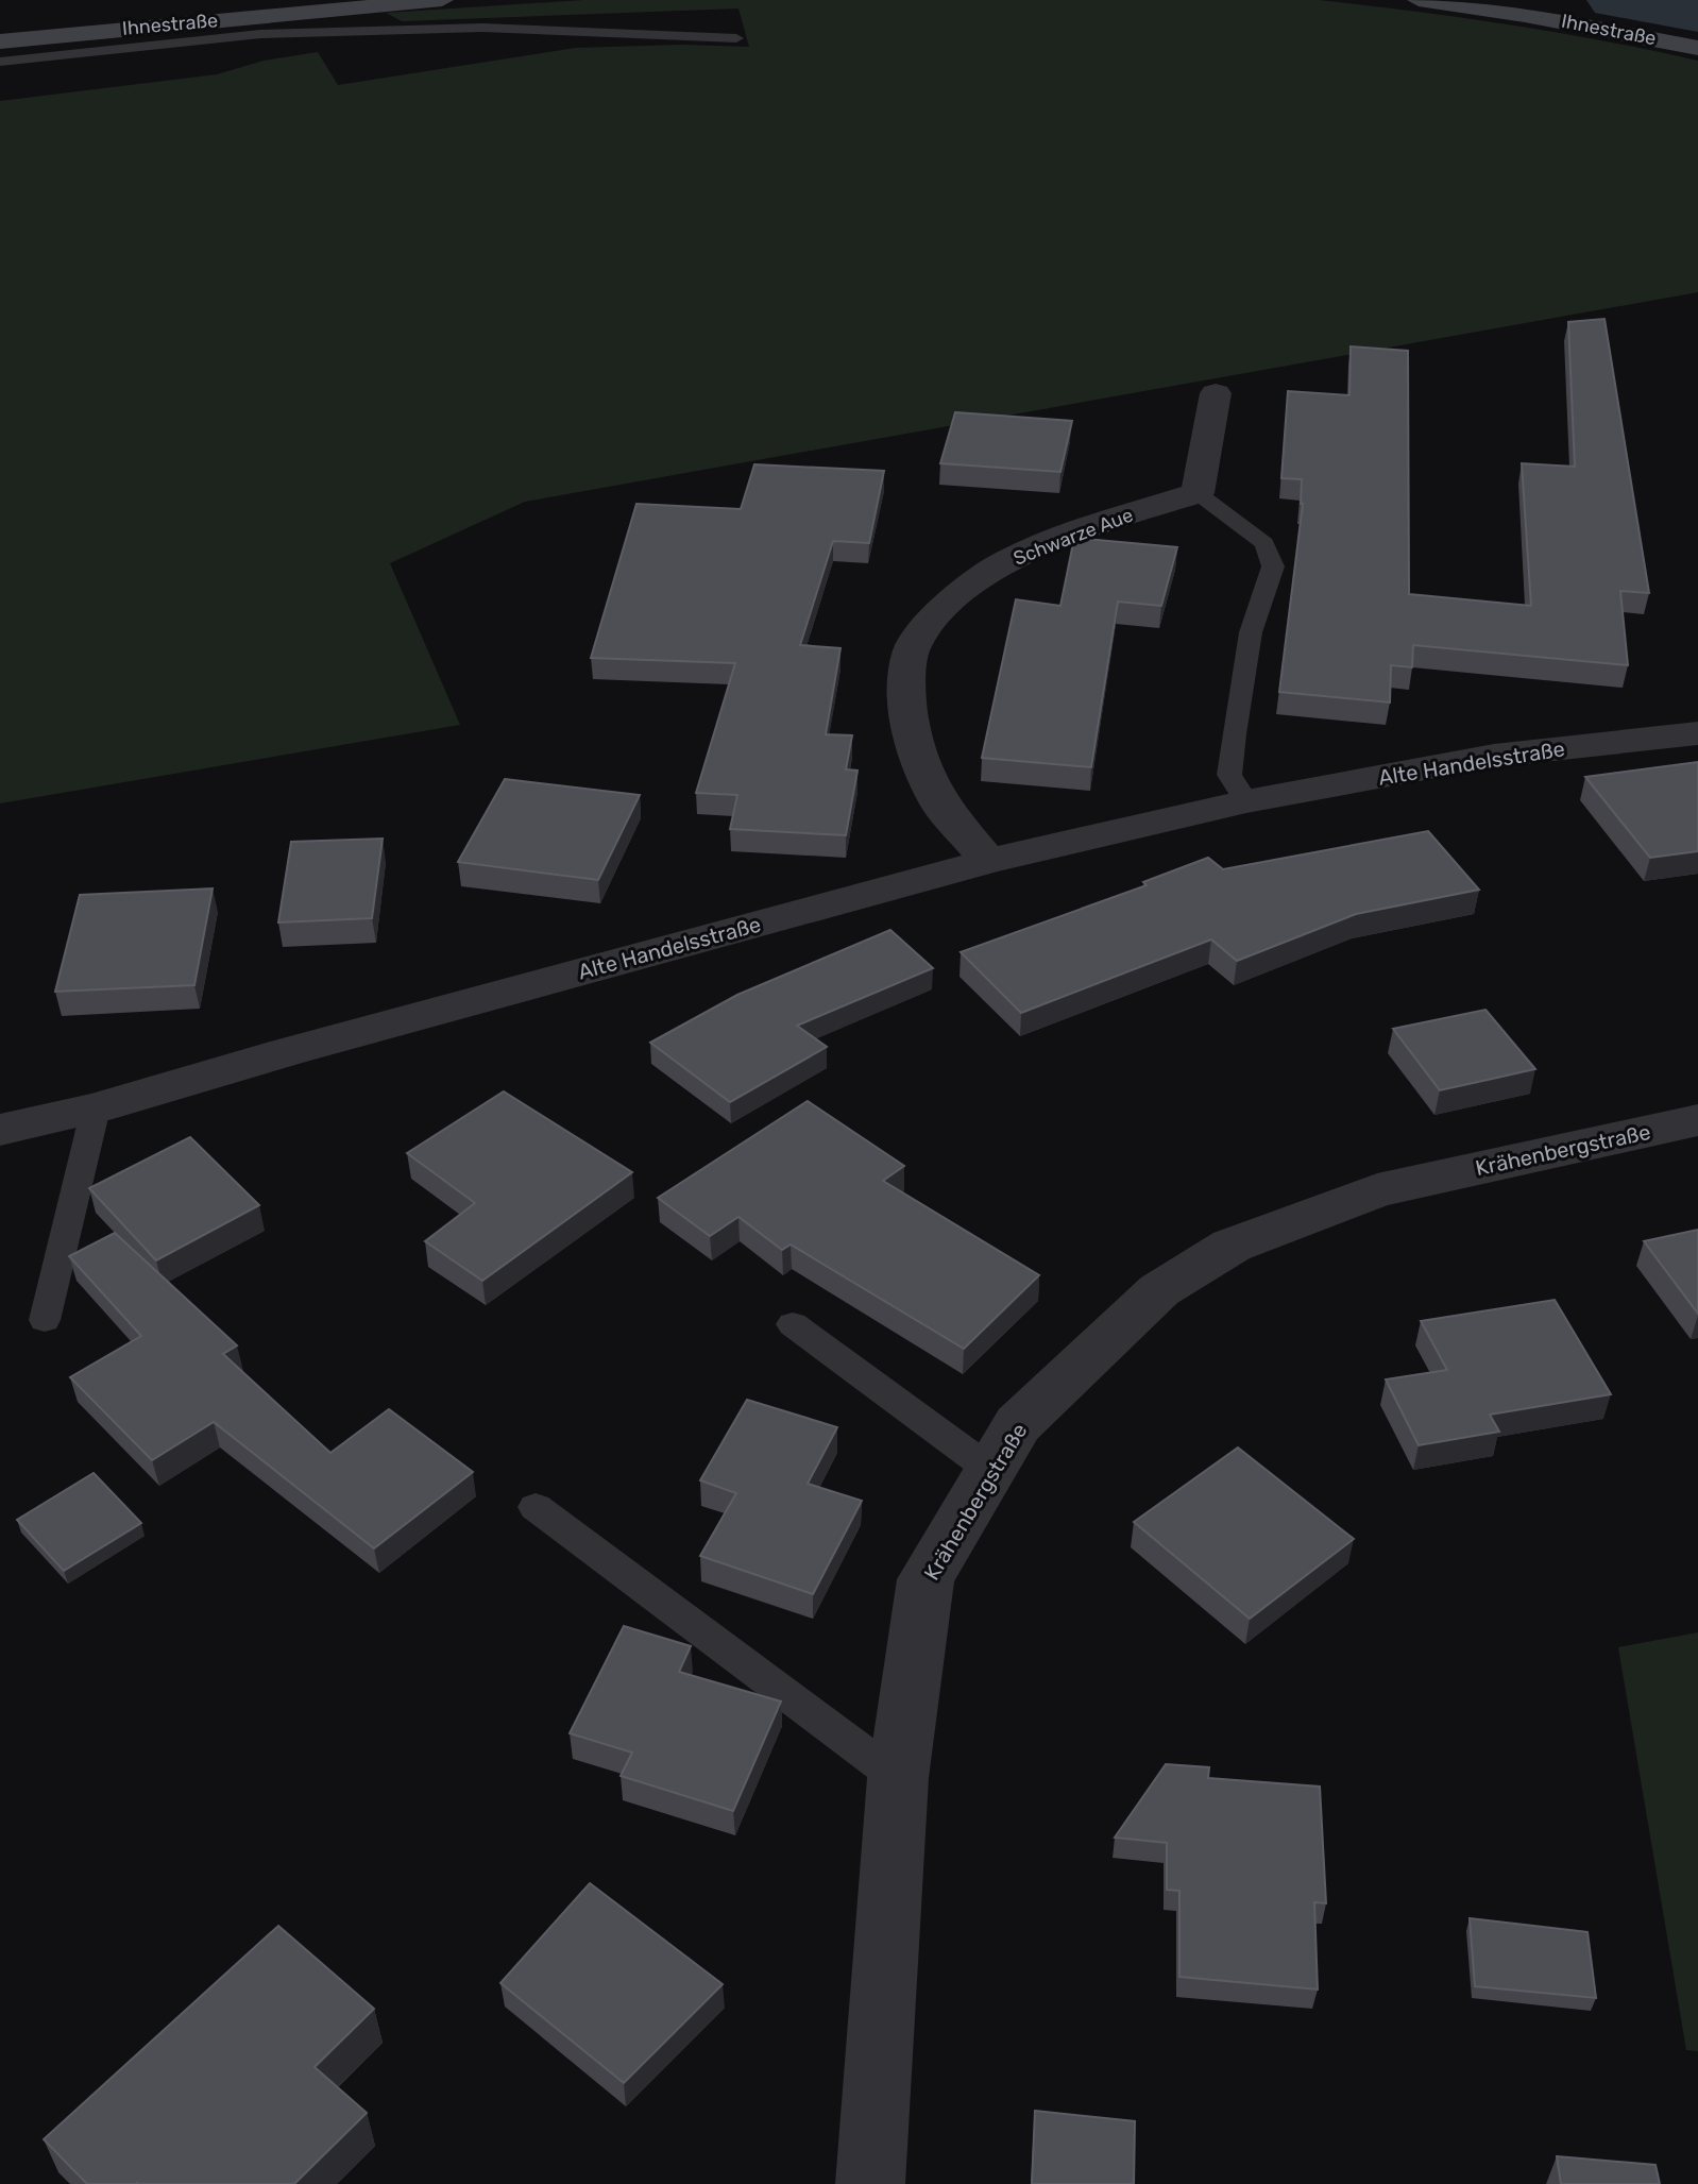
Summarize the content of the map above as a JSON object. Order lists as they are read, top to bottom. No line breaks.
{"streets":{"main road":["Ihnestraße"],"street":["Schwarze Aue","Alte Handelsstraße","Krähenbergstraße"]},"crossings":[["Schwarze Aue","Alte Handelsstraße"]]}
